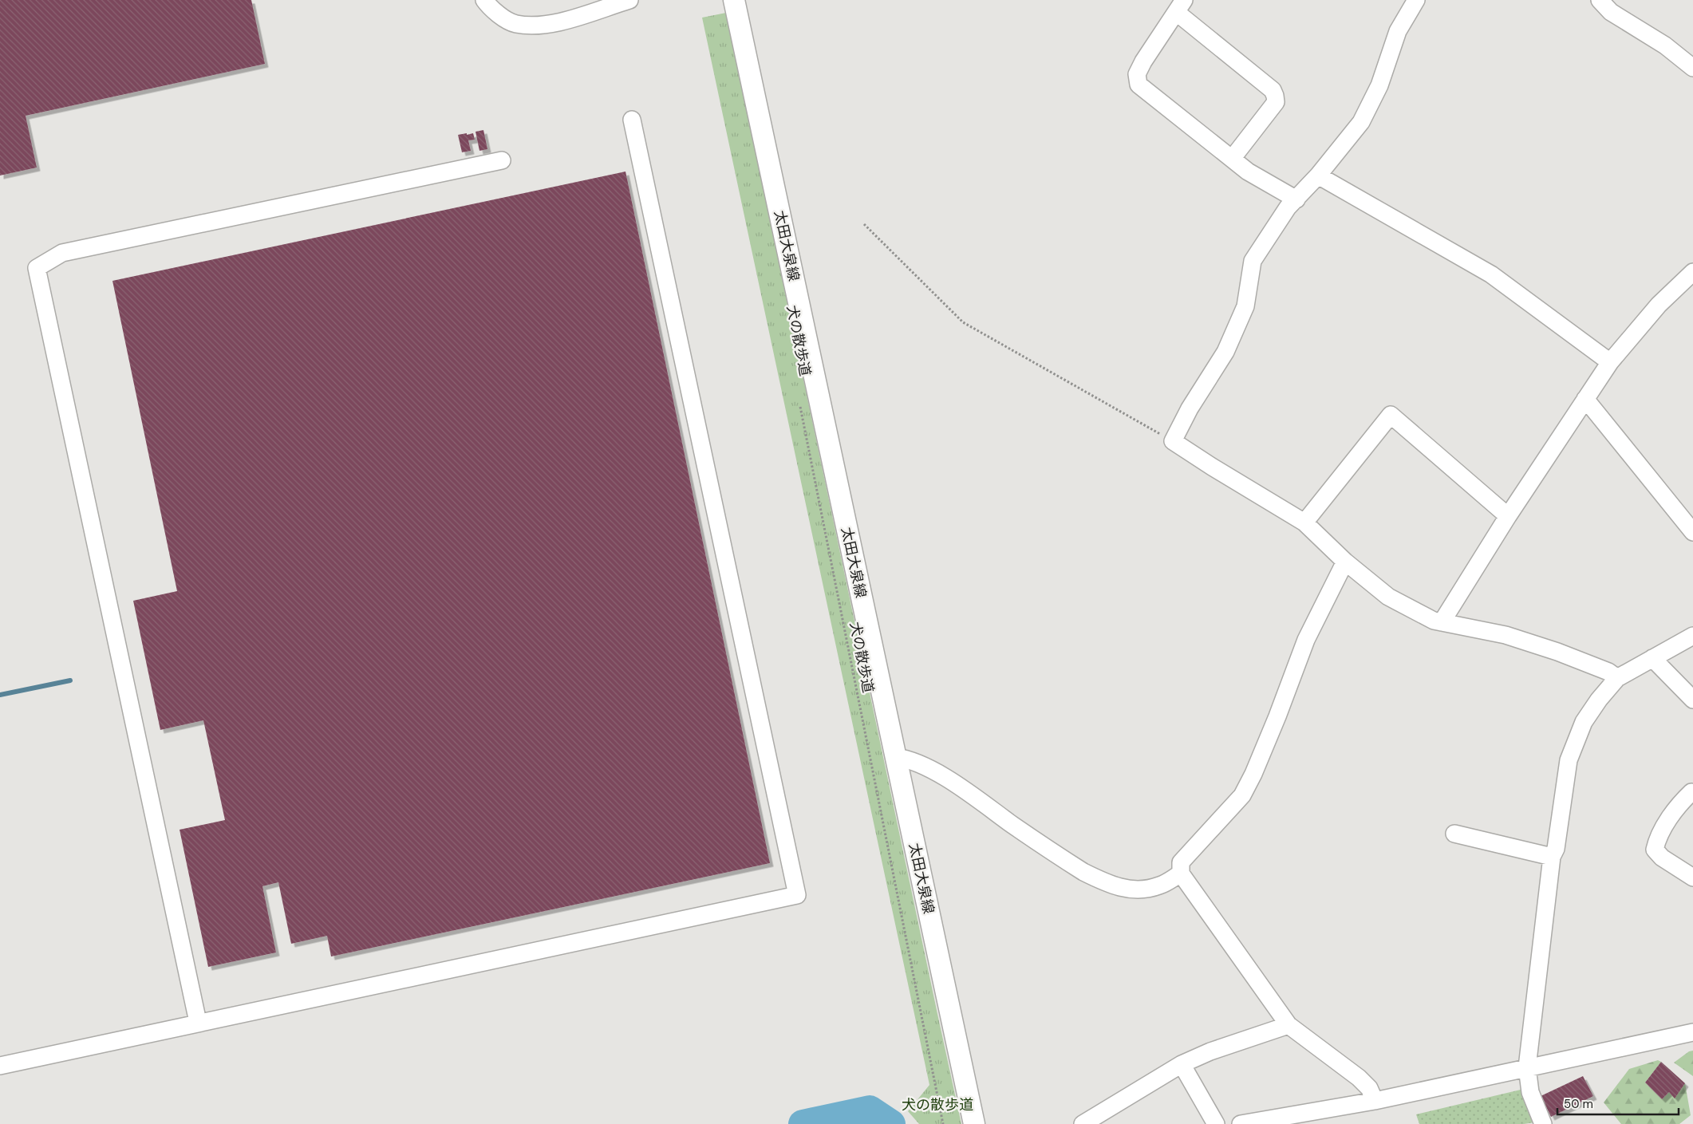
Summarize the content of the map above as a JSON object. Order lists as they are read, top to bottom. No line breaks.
{"streets":{"main road":["太田大泉線"],"path":["犬の散歩道"]},"parks":["犬の散歩道"],"scale_bar":"50 m"}
